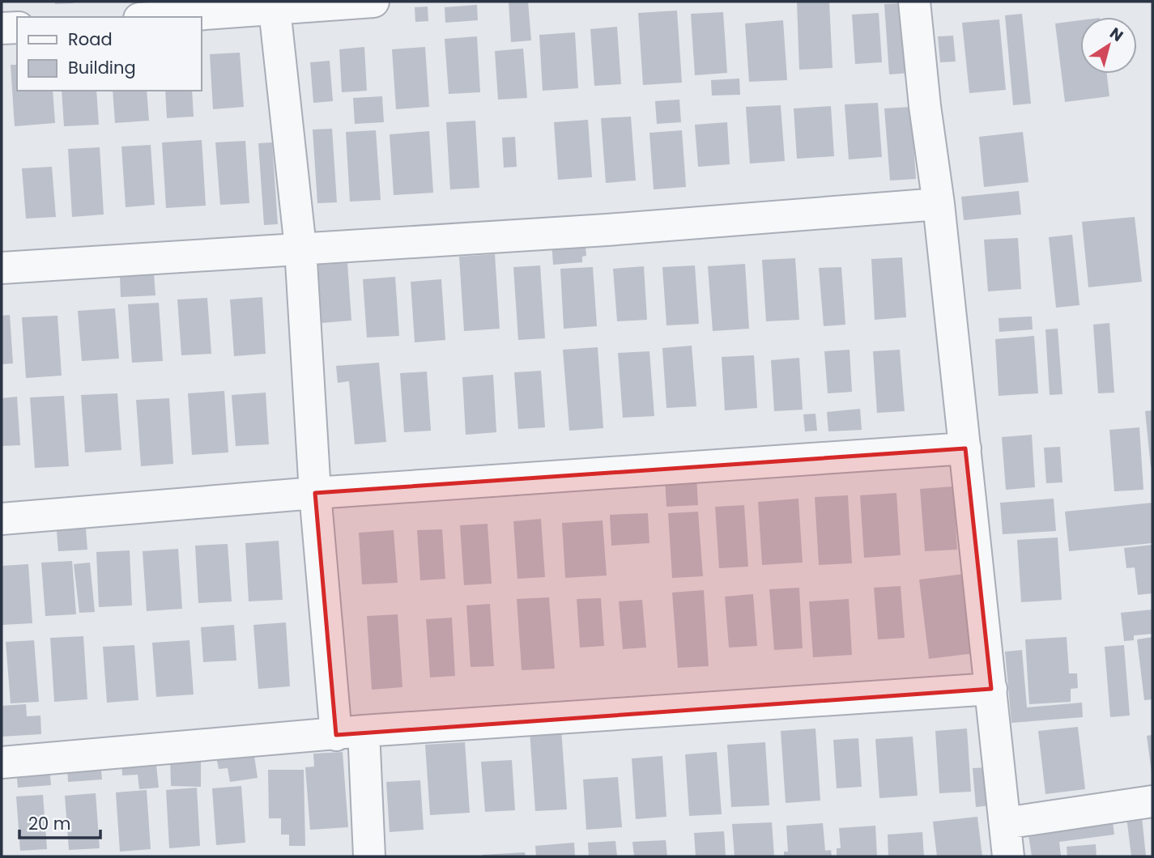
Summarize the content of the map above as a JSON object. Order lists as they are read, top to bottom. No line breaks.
{"legend":["Road","Building"],"scale_bar":"20 m","north":"top right"}
